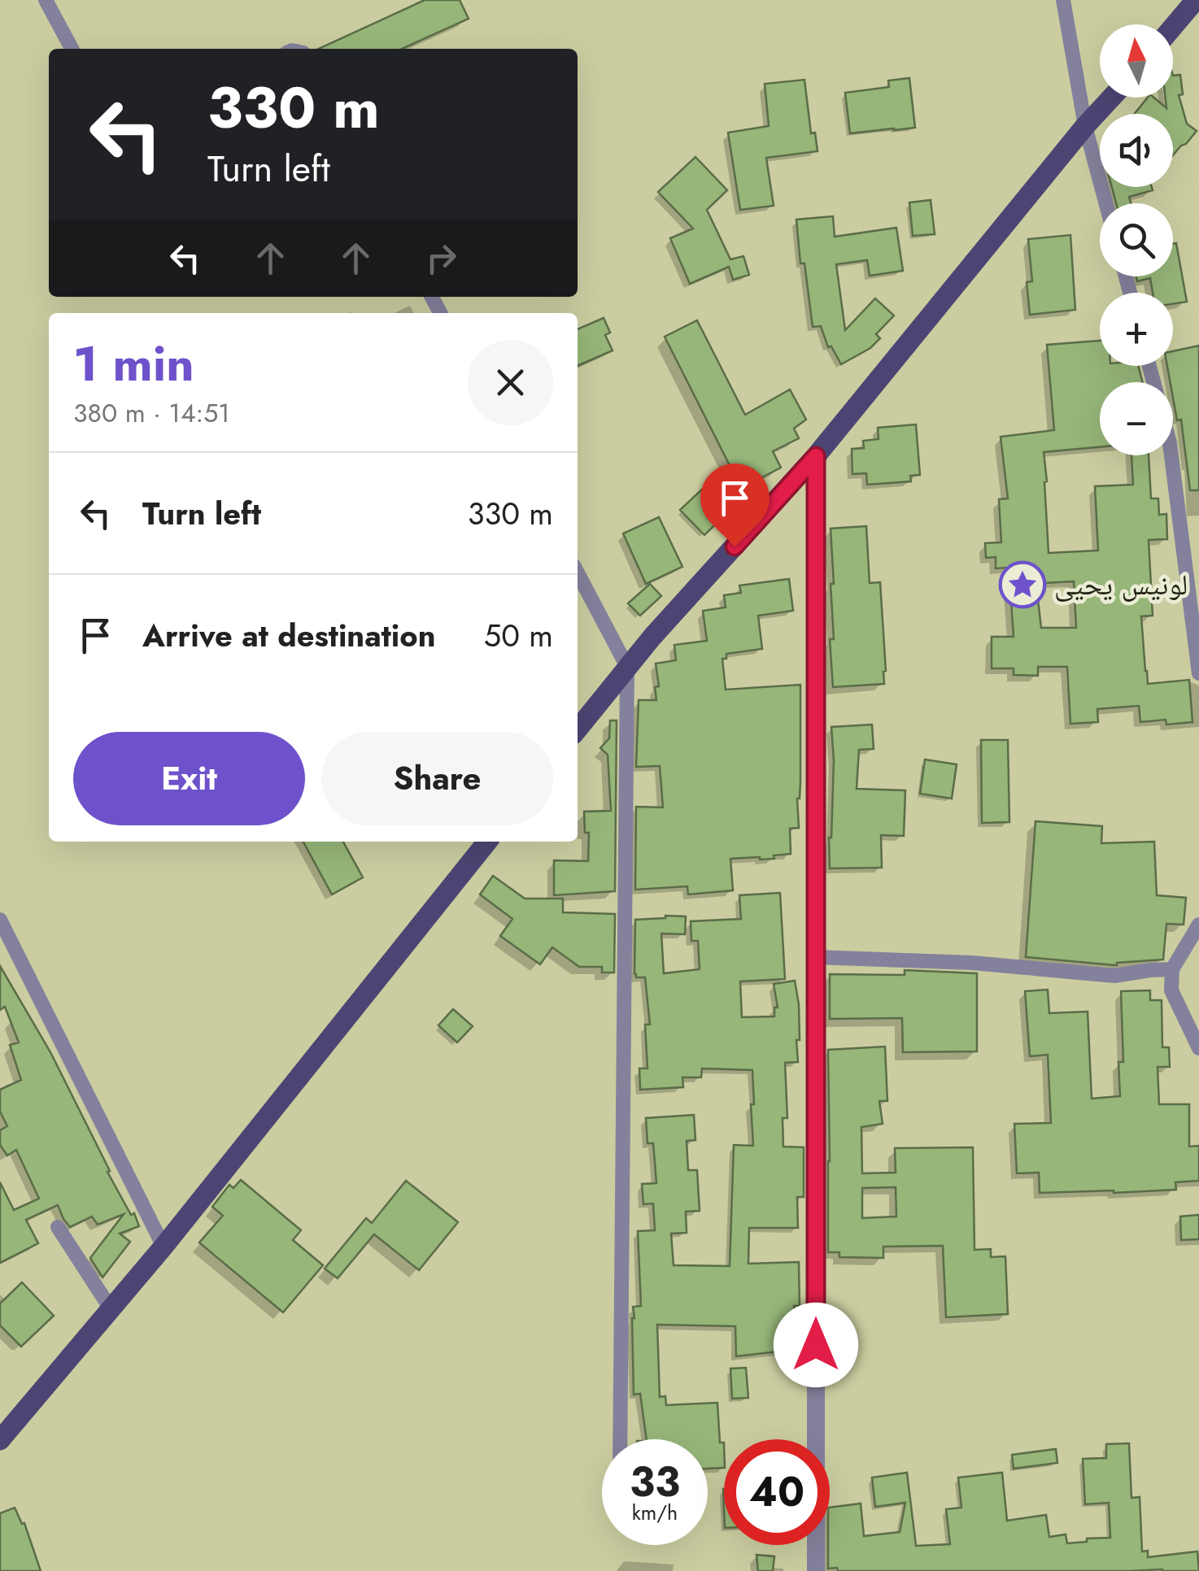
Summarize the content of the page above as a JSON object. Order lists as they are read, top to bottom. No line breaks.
{"places":{"place":["لونيس يحيى"]},"north":"top","page":{"map_buttons":["+","−"],"turn":["330 m","Turn left"],"heading":["1 min","380 m · 14:51"],"list":[{"name":"Turn left","value":"330 m"},{"name":"Arrive at destination","value":"50 m"}],"buttons":["Exit","Share"],"speed":"33 km/h","limit":"40"}}
